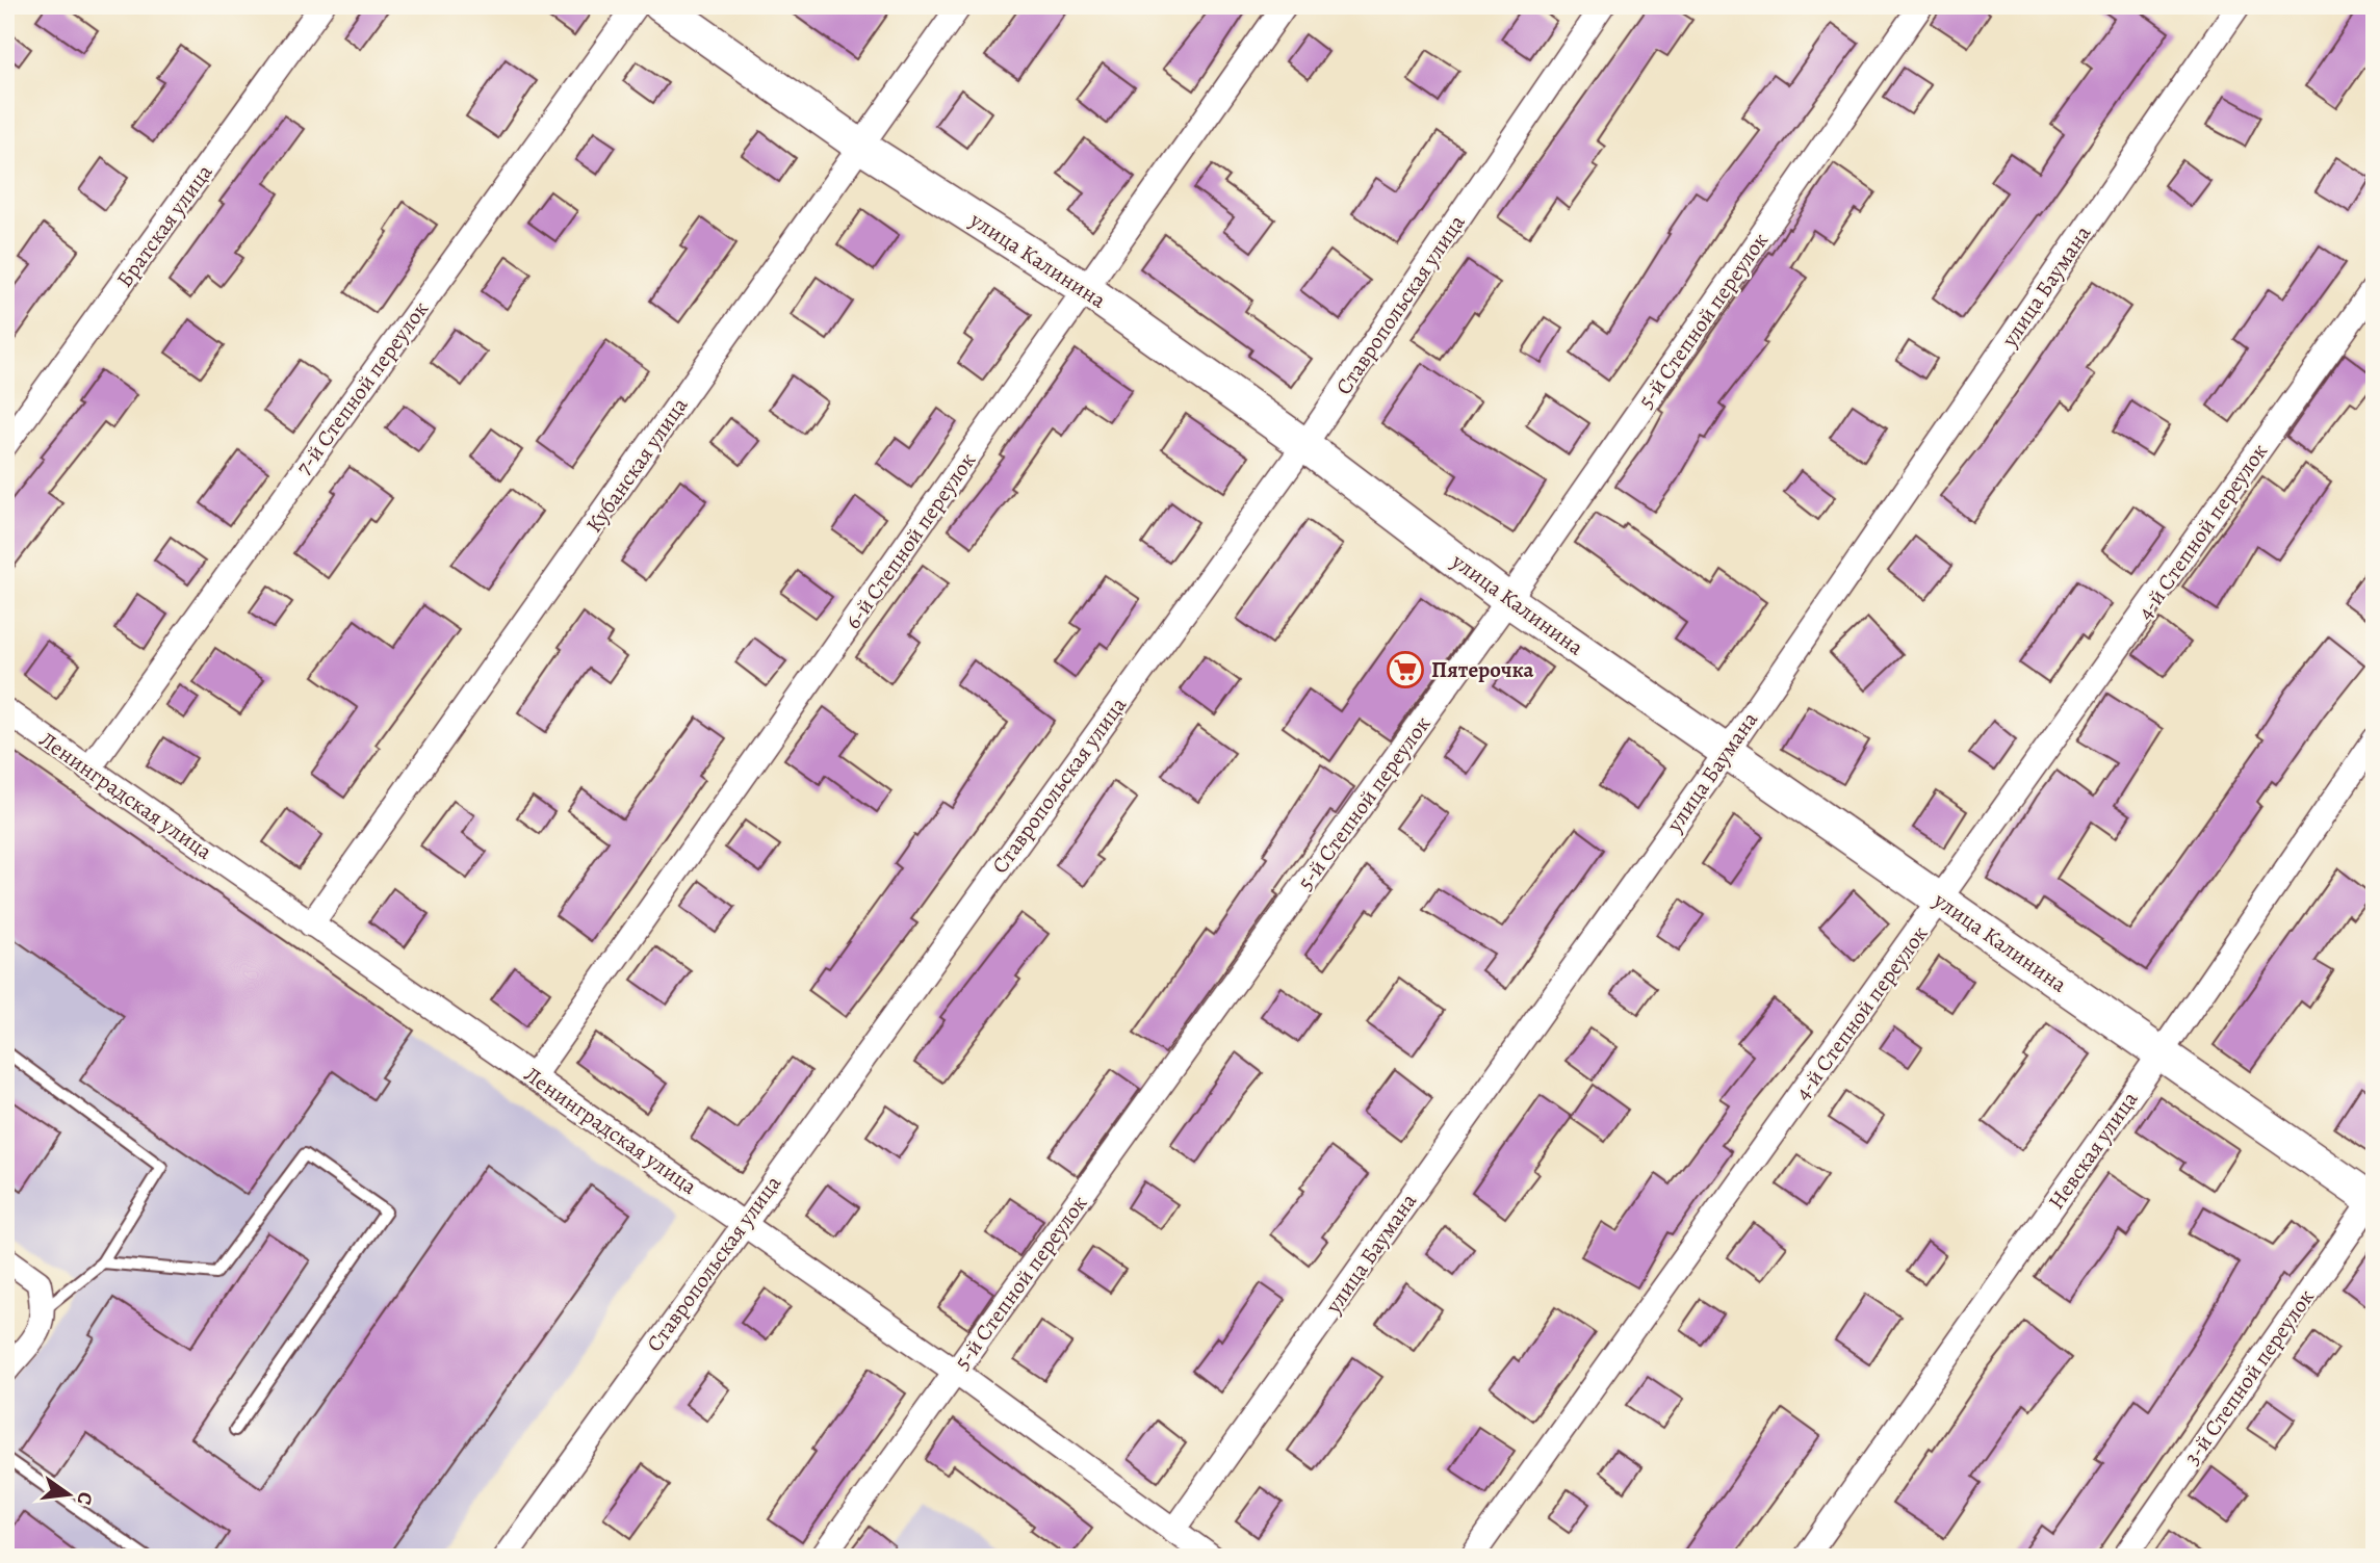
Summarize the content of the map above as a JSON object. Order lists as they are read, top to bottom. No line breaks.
{"streets":{"street":["Братская улица","улица Калинина","улица Баумана","Ставропольская улица","5-й Степной переулок","7-й Степной переулок","Кубанская улица","4-й Степной переулок","6-й Степной переулок","Ленинградская улица","Невская улица","3-й Степной переулок"]},"crossings":[["улица Калинина","улица Баумана"],["улица Калинина","Ставропольская улица"],["улица Калинина","5-й Степной переулок"],["улица Калинина","Кубанская улица"],["улица Калинина","4-й Степной переулок"],["улица Калинина","6-й Степной переулок"],["улица Калинина","Невская улица"],["улица Калинина","3-й Степной переулок"],["улица Баумана","Ленинградская улица"],["Ставропольская улица","Ленинградская улица"],["5-й Степной переулок","Ленинградская улица"],["7-й Степной переулок","Ленинградская улица"],["Кубанская улица","Ленинградская улица"],["6-й Степной переулок","Ленинградская улица"]],"places":{"supermarket":["Пятерочка"]},"north":"right"}
